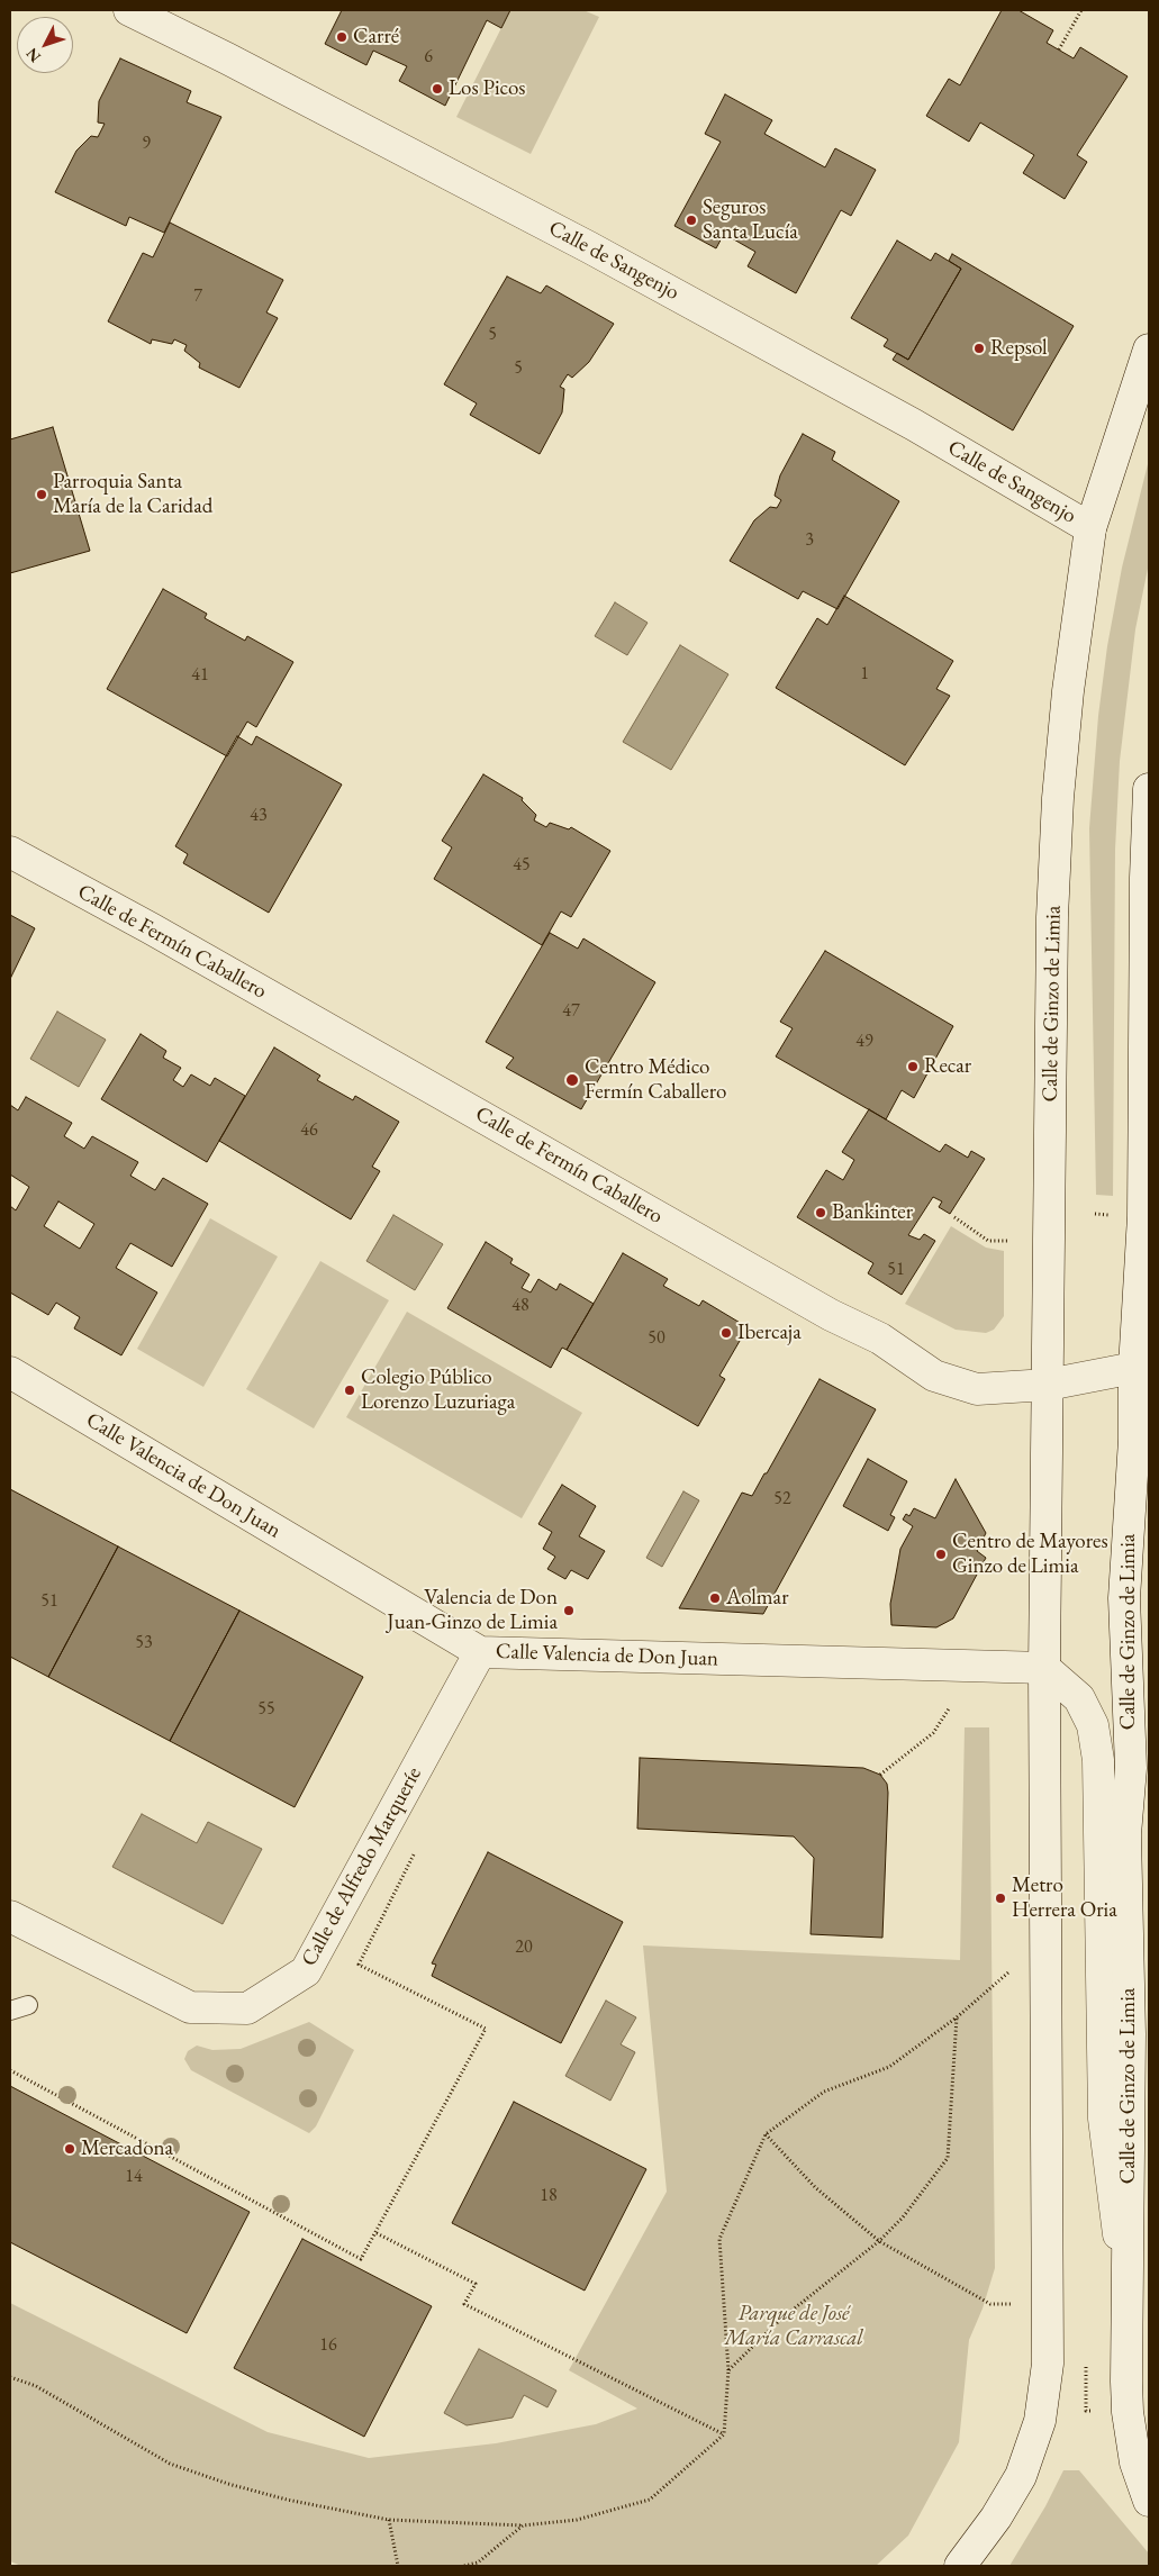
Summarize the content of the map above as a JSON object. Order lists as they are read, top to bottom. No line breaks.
{"streets":{"street":["Calle de Sangenjo","Calle de Fermín Caballero","Calle de Ginzo de Limia","Calle Valencia de Don Juan","Calle de Alfredo Marqueríe"]},"crossings":[["Calle de Sangenjo","Calle de Ginzo de Limia"],["Calle de Fermín Caballero","Calle de Ginzo de Limia"],["Calle de Ginzo de Limia","Calle Valencia de Don Juan"],["Calle Valencia de Don Juan","Calle de Alfredo Marqueríe"]],"parks":["Parque de José María Carrascal"],"places":["Carré","Los Picos","Seguros Santa Lucía","Repsol","Parroquia Santa María de la Caridad","Recar","Centro Médico Fermín Caballero","Bankinter","Ibercaja","Colegio Público Lorenzo Luzuriaga","Centro de Mayores Ginzo de Limia","Aolmar","Valencia de Don Juan-Ginzo de Limia","Metro Herrera Oria","Mercadona"],"house_numbers":["6","9","7","5","5","3","1","41","43","45","47","49","46","51","48","50","52","51","53","55","20","14","18","16"],"north":"bottom left"}
